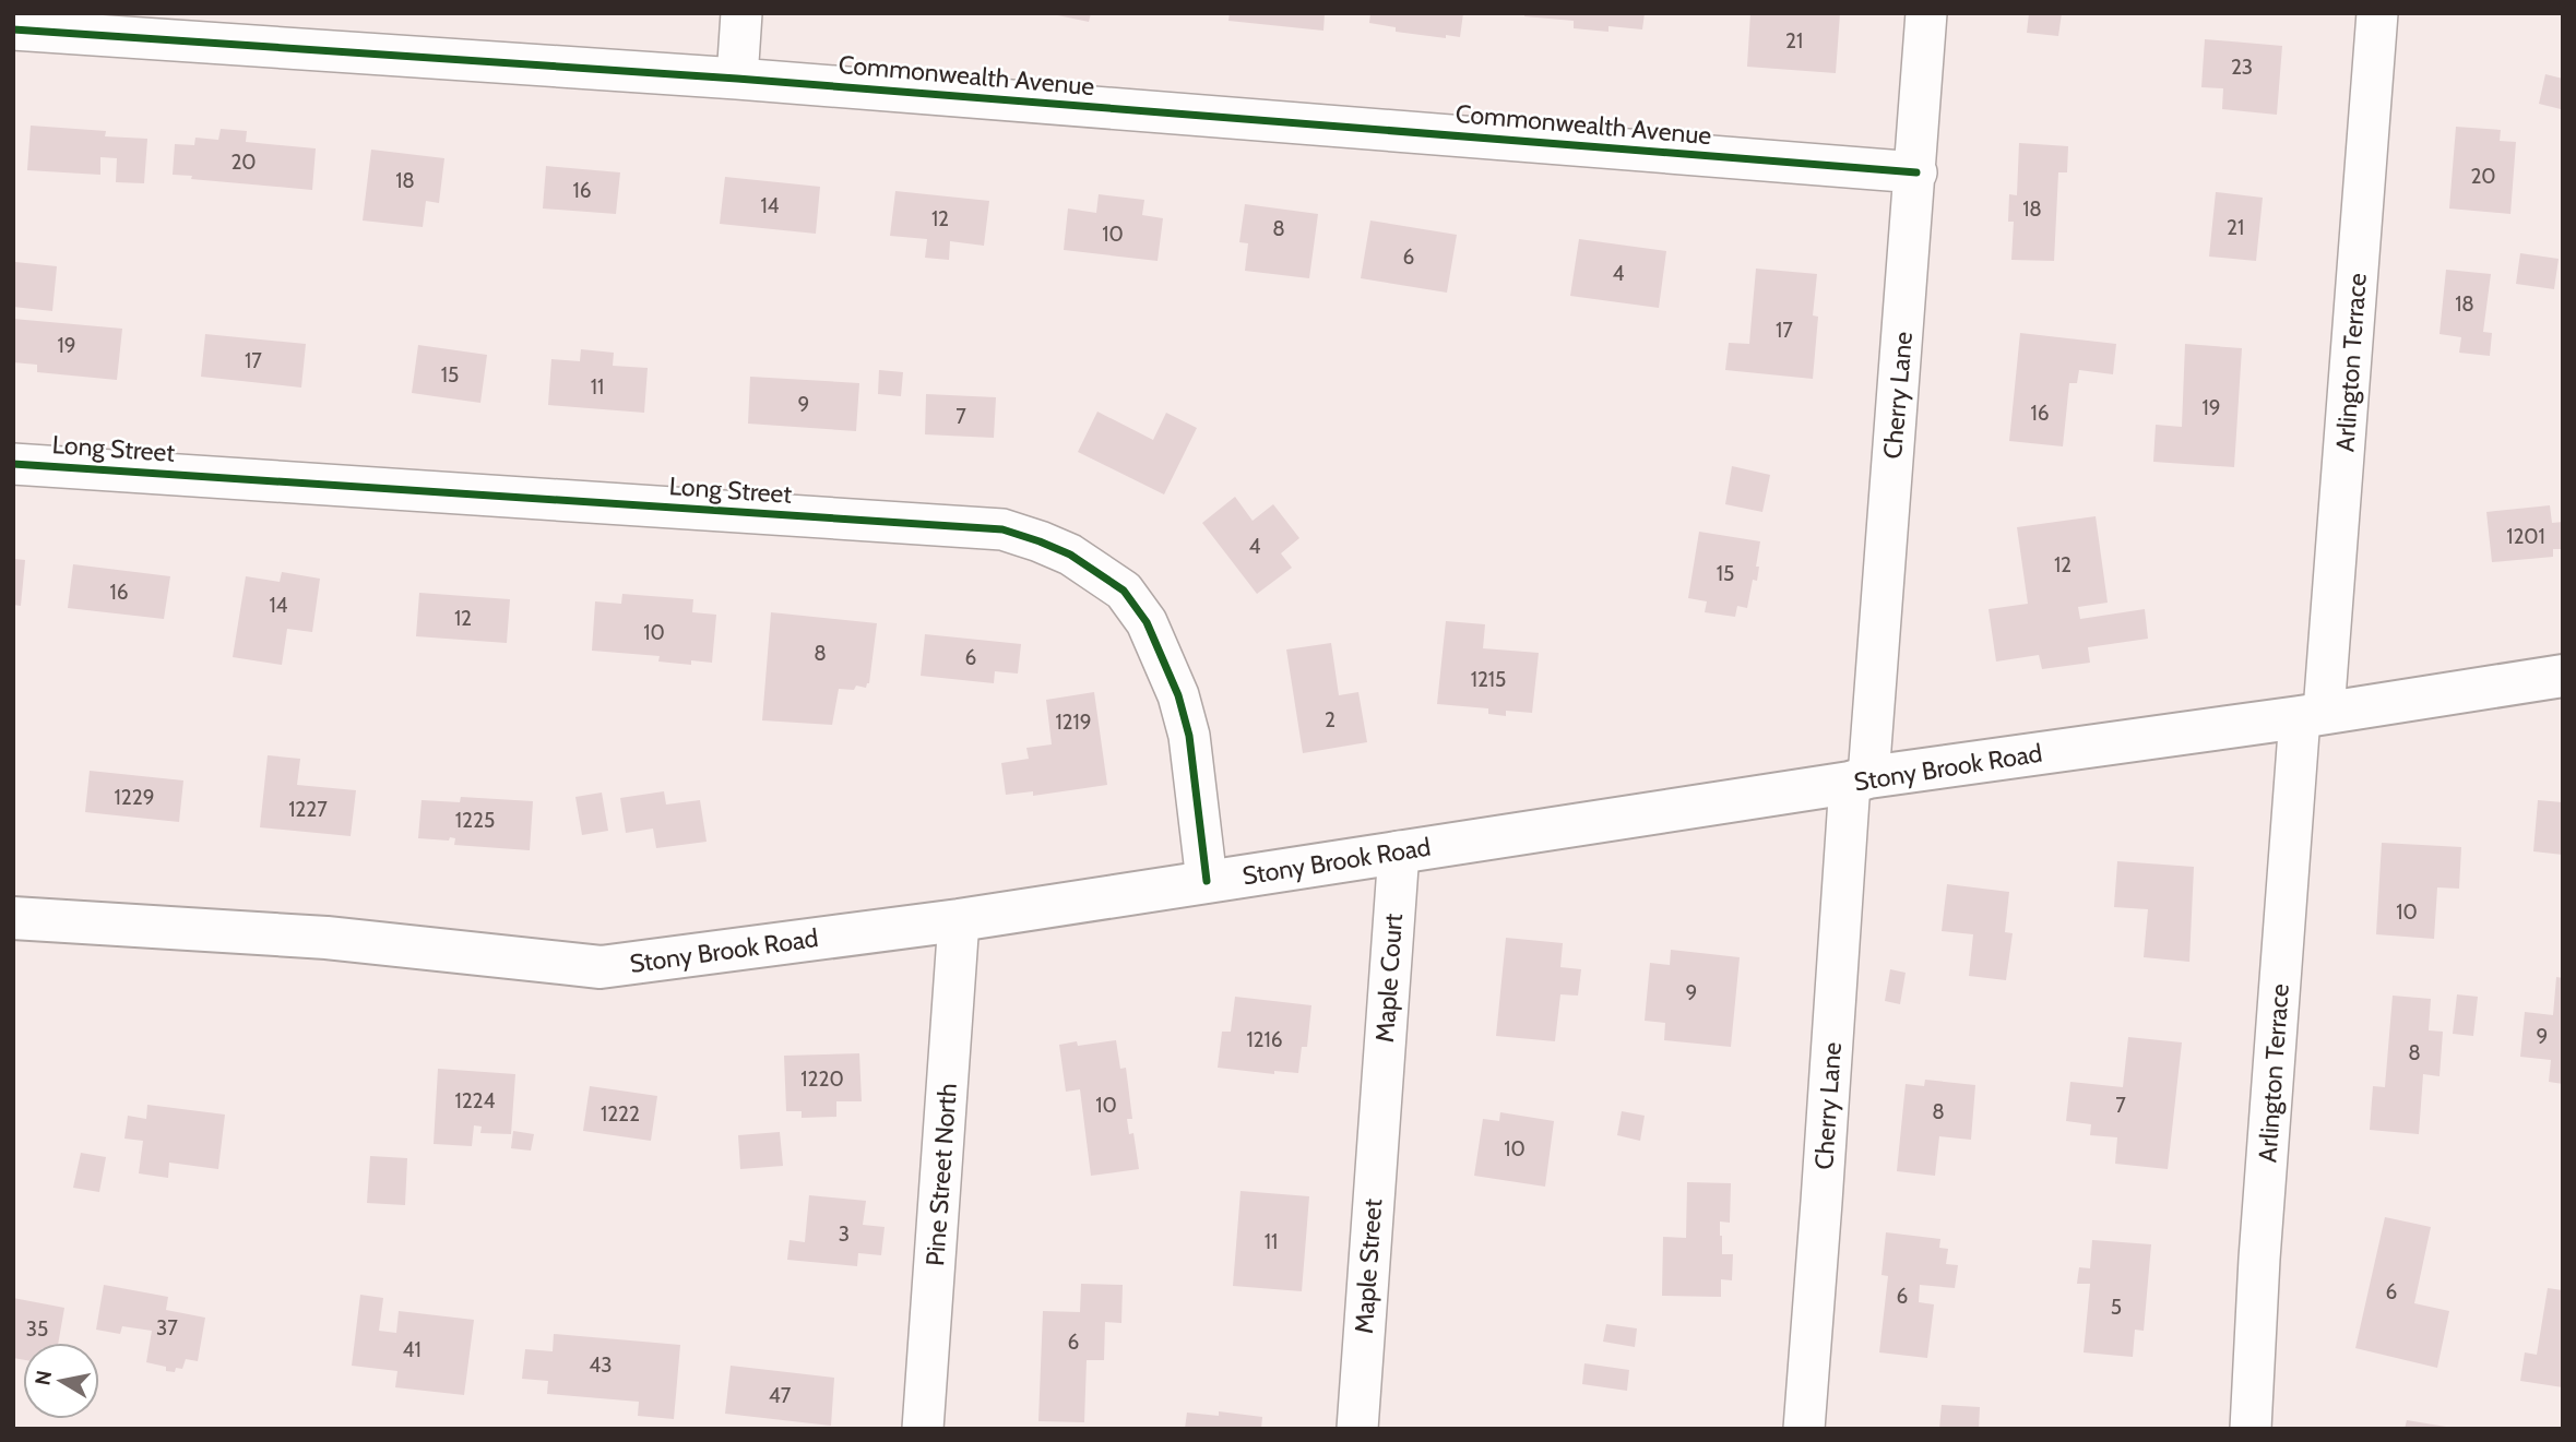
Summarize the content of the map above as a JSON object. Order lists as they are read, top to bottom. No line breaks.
{"streets":{"main road":["Stony Brook Road"],"street":["Commonwealth Avenue","Arlington Terrace","Cherry Lane","Long Street","Maple Court","Pine Street North","Maple Street"]},"crossings":[["Commonwealth Avenue","Cherry Lane"],["Arlington Terrace","Stony Brook Road"],["Cherry Lane","Stony Brook Road"],["Long Street","Stony Brook Road"],["Stony Brook Road","Maple Court"],["Stony Brook Road","Pine Street North"],["Maple Court","Maple Street"]],"house_numbers":["21","23","20","20","18","16","14","18","12","21","8","10","6","4","18","17","19","17","15","11","9","19","16","7","1201","4","12","15","16","14","12","10","8","6","1215","2","1219","1229","1227","1225","10","9","9","1216","8","1220","1224","10","7","8","1222","10","3","11","6","6","5","37","35","6","41","43","47"],"north":"left"}
